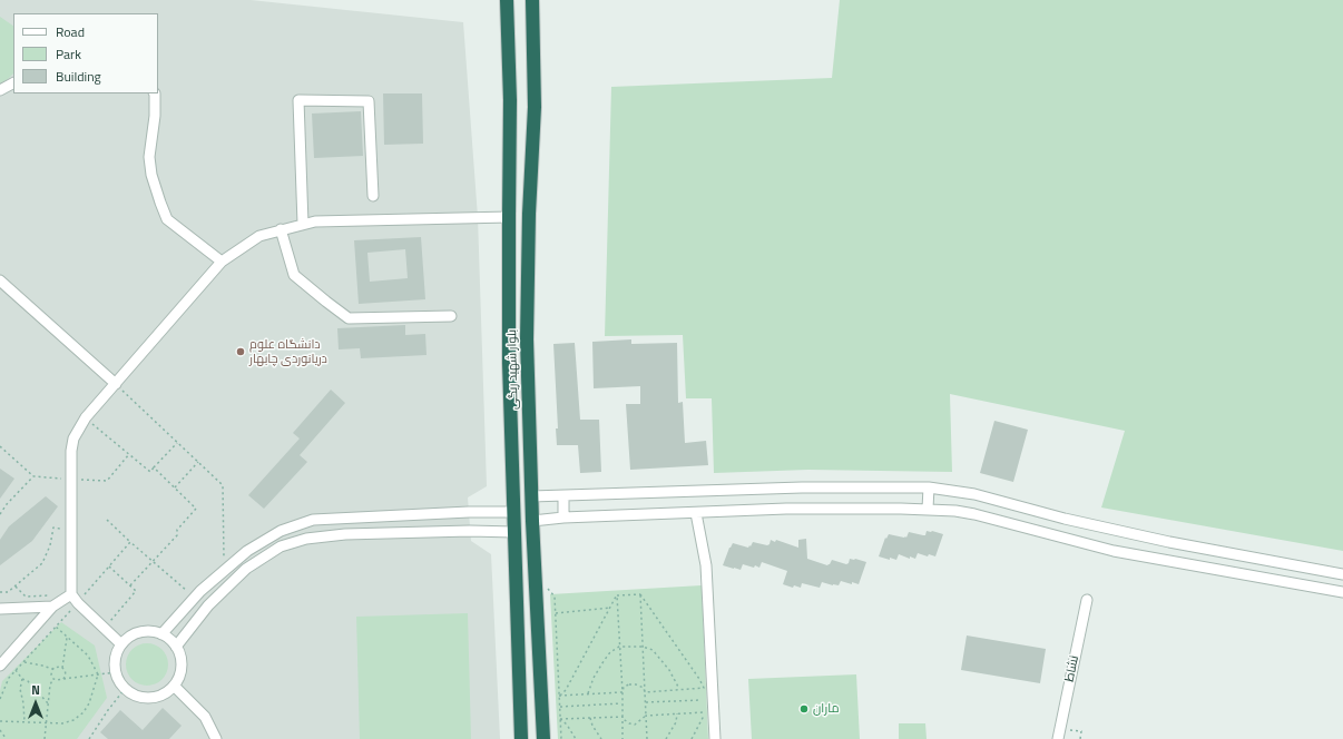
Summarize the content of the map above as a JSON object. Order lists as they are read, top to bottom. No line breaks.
{"streets":{"highway":["بلوار شهید ریگی"],"street":["نشاط"]},"places":["دانشگاه علوم دریانوردی چابهار","ماران"],"legend":["Road","Park","Building"],"north":"top"}
